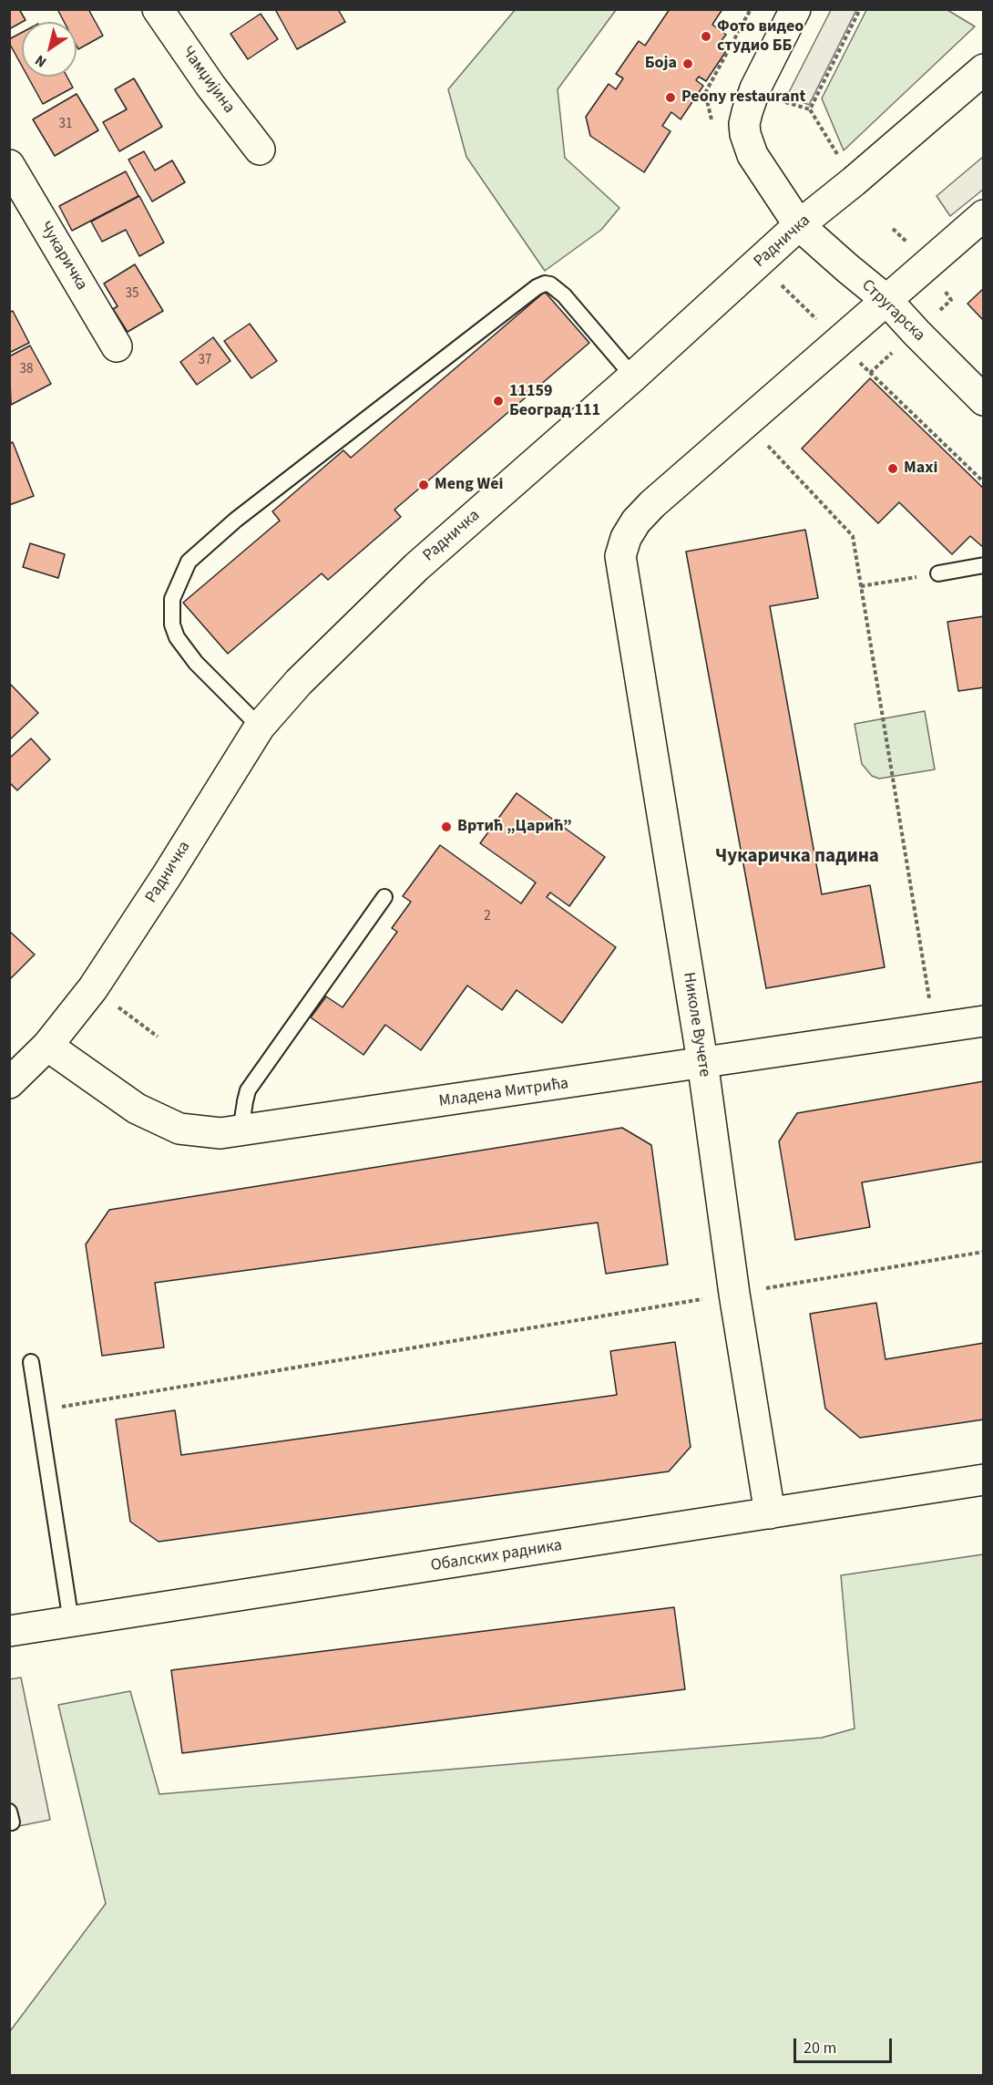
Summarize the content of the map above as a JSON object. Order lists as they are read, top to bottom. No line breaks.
{"streets":{"street":["Чамџијина","Радничка","Чукаричка","Стругарска","Николе Вучете","Младена Митрића","Обалских радника"]},"crossings":[["Радничка","Стругарска"],["Радничка","Младена Митрића"],["Николе Вучете","Младена Митрића"],["Николе Вучете","Обалских радника"]],"districts":["Чукаричка падина"],"places":["Фото видео студио ББ","Боја","Peony restaurant","11159 Београд 111","Maxi","Meng Wei","Вртић „Царић”"],"house_numbers":["31","35","37","38","2"],"scale_bar":"20 m","north":"bottom left"}
